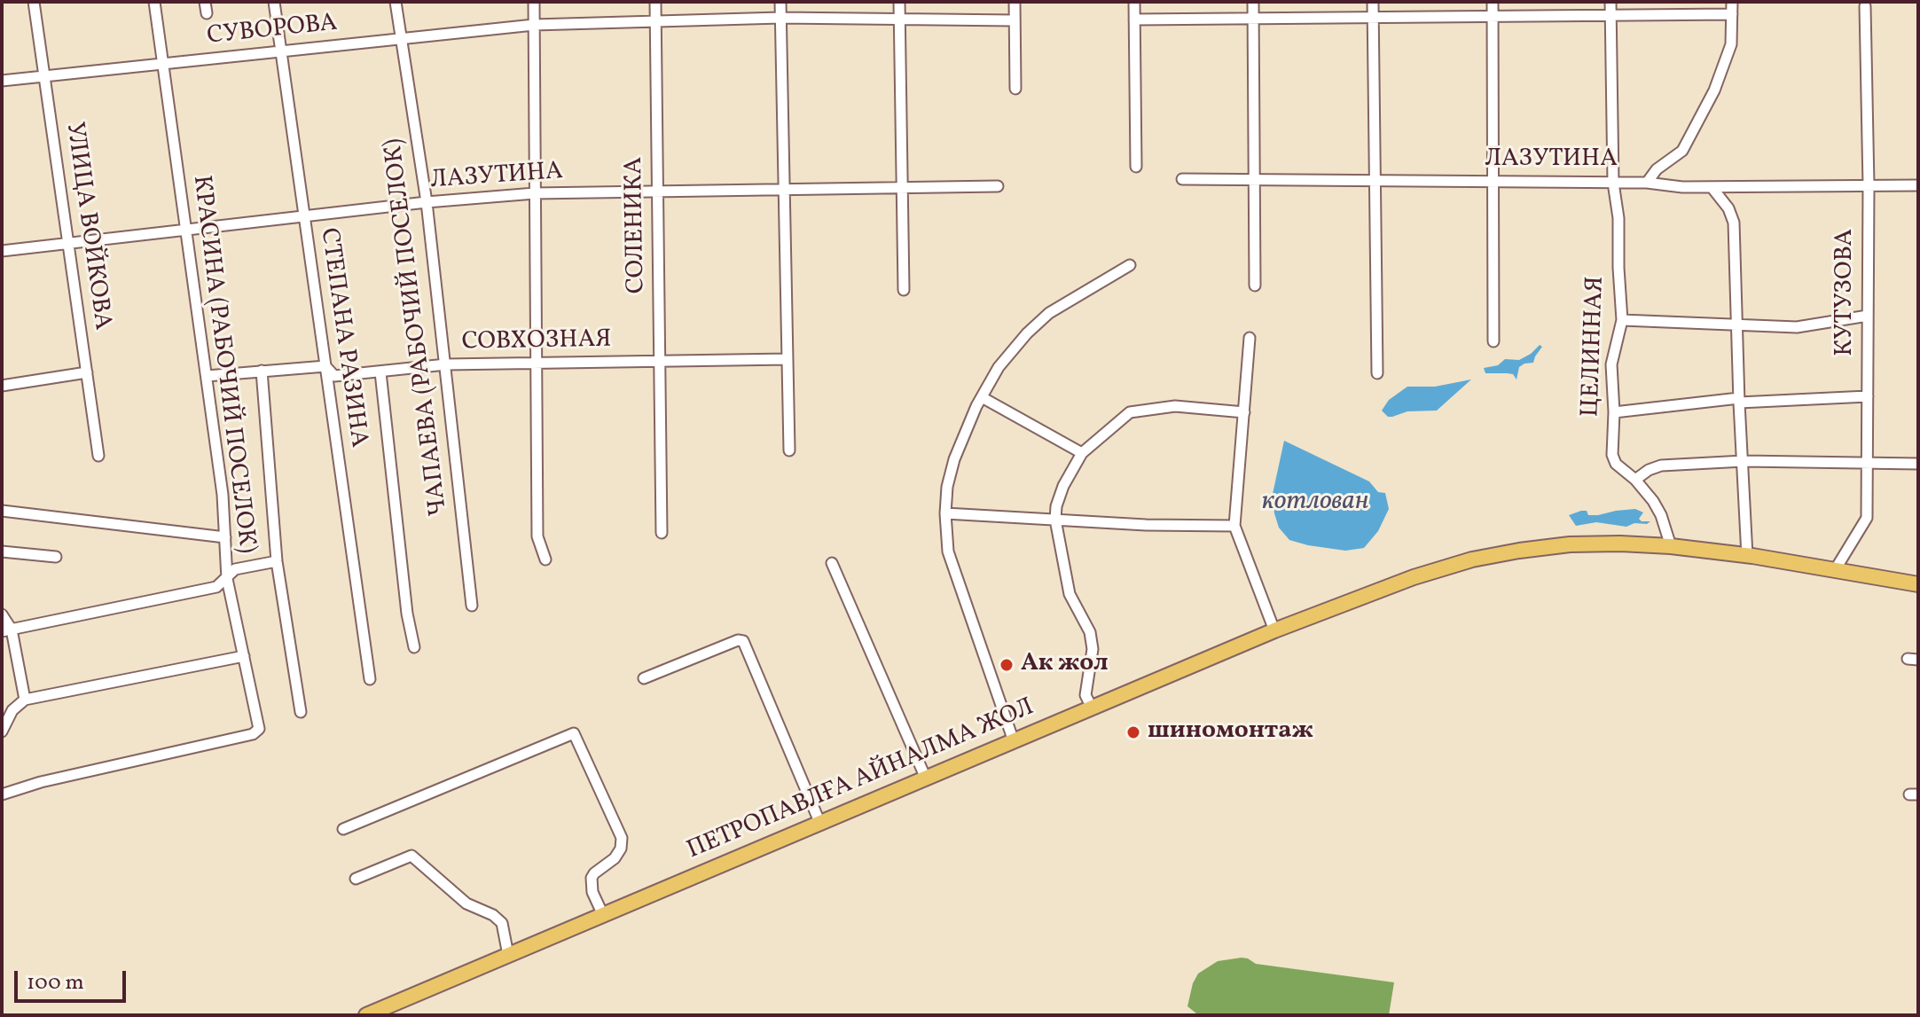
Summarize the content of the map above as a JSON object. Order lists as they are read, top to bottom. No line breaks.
{"streets":{"highway":["ПЕТРОПАВЛҒА АЙНАЛМА ЖОЛ"],"street":["СУВОРОВА","ЛАЗУТИНА","СОЛЕНИКА","УЛИЦА ВОЙКОВА","КУТУЗОВА","ЧАПАЕВА (РАБОЧИЙ ПОСЕЛОК)","СТЕПАНА РАЗИНА","СОВХОЗНАЯ","ЦЕЛИННАЯ","КРАСИНА (РАБОЧИЙ ПОСЕЛОК)"]},"crossings":[["СУВОРОВА","СОЛЕНИКА"],["СУВОРОВА","УЛИЦА ВОЙКОВА"],["СУВОРОВА","ЧАПАЕВА (РАБОЧИЙ ПОСЕЛОК)"],["СУВОРОВА","СТЕПАНА РАЗИНА"],["СУВОРОВА","КРАСИНА (РАБОЧИЙ ПОСЕЛОК)"],["ЛАЗУТИНА","СОЛЕНИКА"],["ЛАЗУТИНА","УЛИЦА ВОЙКОВА"],["ЛАЗУТИНА","КУТУЗОВА"],["ЛАЗУТИНА","ЧАПАЕВА (РАБОЧИЙ ПОСЕЛОК)"],["ЛАЗУТИНА","СТЕПАНА РАЗИНА"],["ЛАЗУТИНА","ЦЕЛИННАЯ"],["ЛАЗУТИНА","КРАСИНА (РАБОЧИЙ ПОСЕЛОК)"],["СОЛЕНИКА","СОВХОЗНАЯ"],["КУТУЗОВА","ПЕТРОПАВЛҒА АЙНАЛМА ЖОЛ"],["ЧАПАЕВА (РАБОЧИЙ ПОСЕЛОК)","СОВХОЗНАЯ"],["СТЕПАНА РАЗИНА","СОВХОЗНАЯ"],["СОВХОЗНАЯ","КРАСИНА (РАБОЧИЙ ПОСЕЛОК)"],["ЦЕЛИННАЯ","ПЕТРОПАВЛҒА АЙНАЛМА ЖОЛ"]],"water":["котлован"],"places":["Ак жол","шиномонтаж"],"scale_bar":"100 m"}
